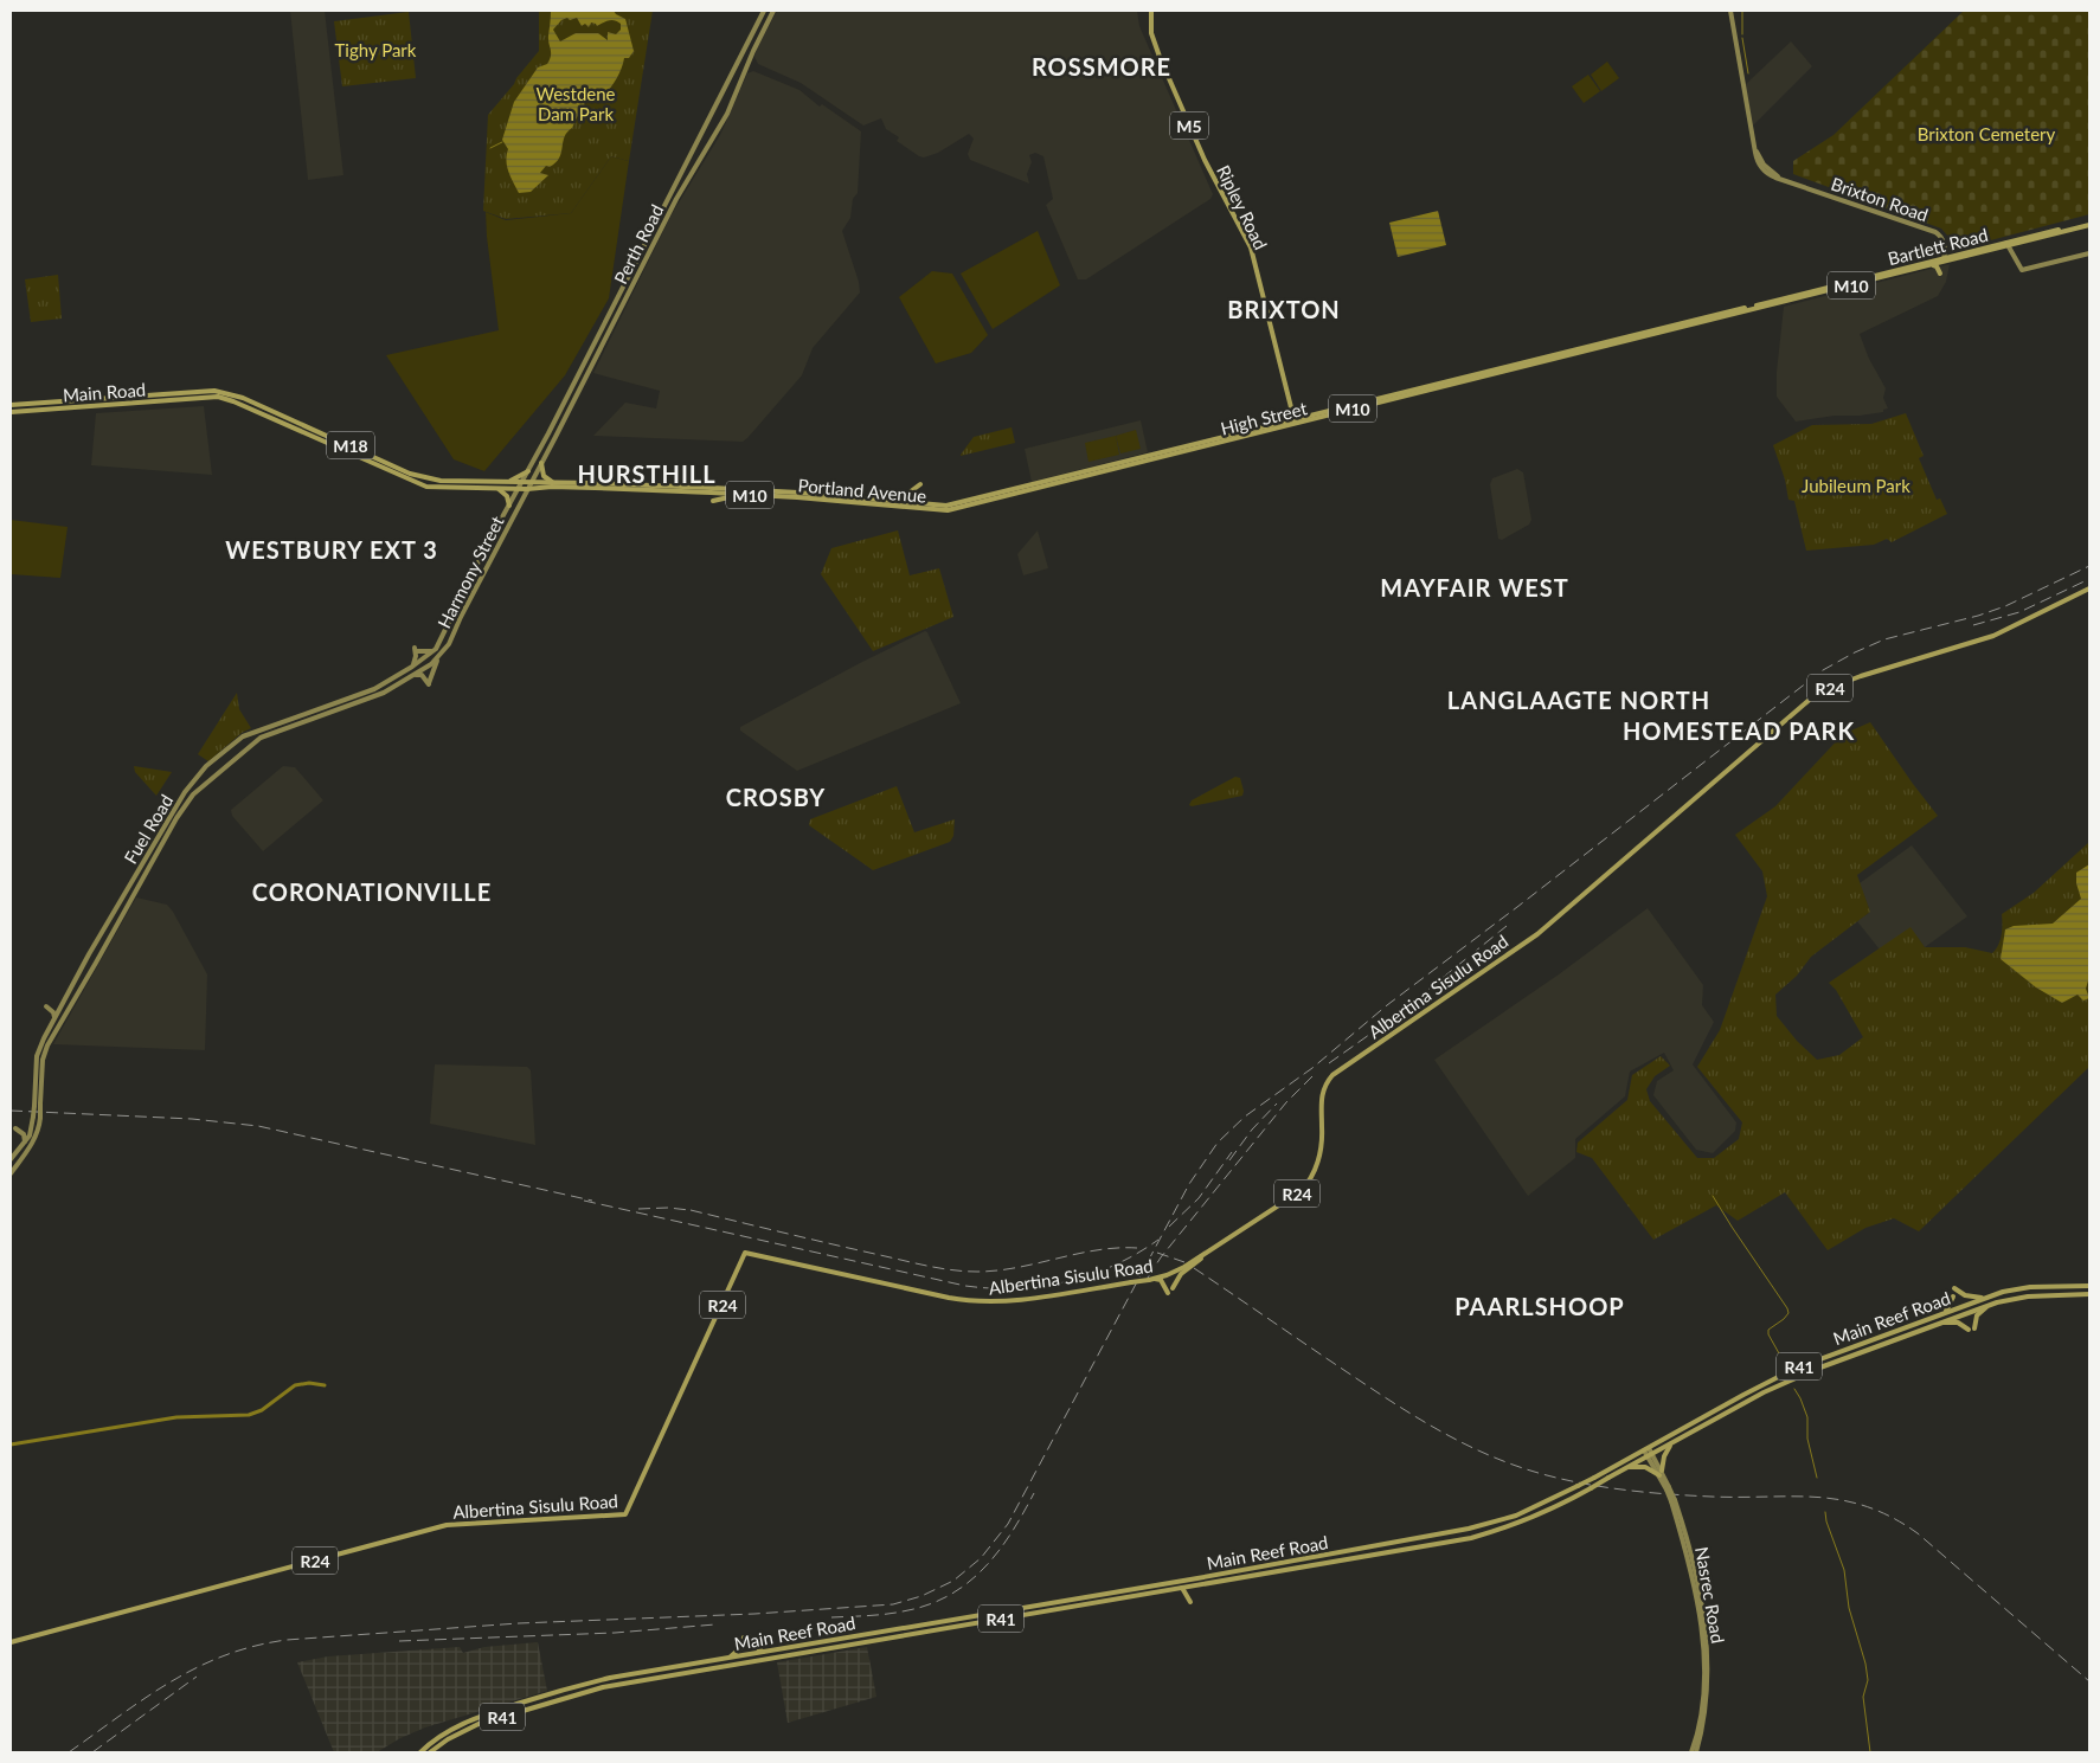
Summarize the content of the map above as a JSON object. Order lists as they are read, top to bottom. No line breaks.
{"streets":{"main road":["M5","Brixton Road","Ripley Road","Perth Road","Bartlett Road","M10","Main Road","High Street","M18","Portland Avenue","Harmony Street","R24","Fuel Road","Albertina Sisulu Road","Main Reef Road","R41","Nasrec Road"]},"crossings":[["Brixton Road","Bartlett Road"],["Ripley Road","High Street"],["Perth Road","M18"],["Perth Road","Portland Avenue"],["Perth Road","Harmony Street"],["Bartlett Road","High Street"],["Main Road","M18"],["High Street","Portland Avenue"],["M18","Portland Avenue"],["M18","Harmony Street"],["Portland Avenue","Harmony Street"],["Harmony Street","Fuel Road"],["Main Reef Road","Nasrec Road"]],"districts":["ROSSMORE","BRIXTON","HURSTHILL","WESTBURY EXT 3","MAYFAIR WEST","LANGLAAGTE NORTH","HOMESTEAD PARK","CROSBY","CORONATIONVILLE","PAARLSHOOP"],"parks":["Tighy Park","Westdene Dam Park","Brixton Cemetery","Jubileum Park"]}
